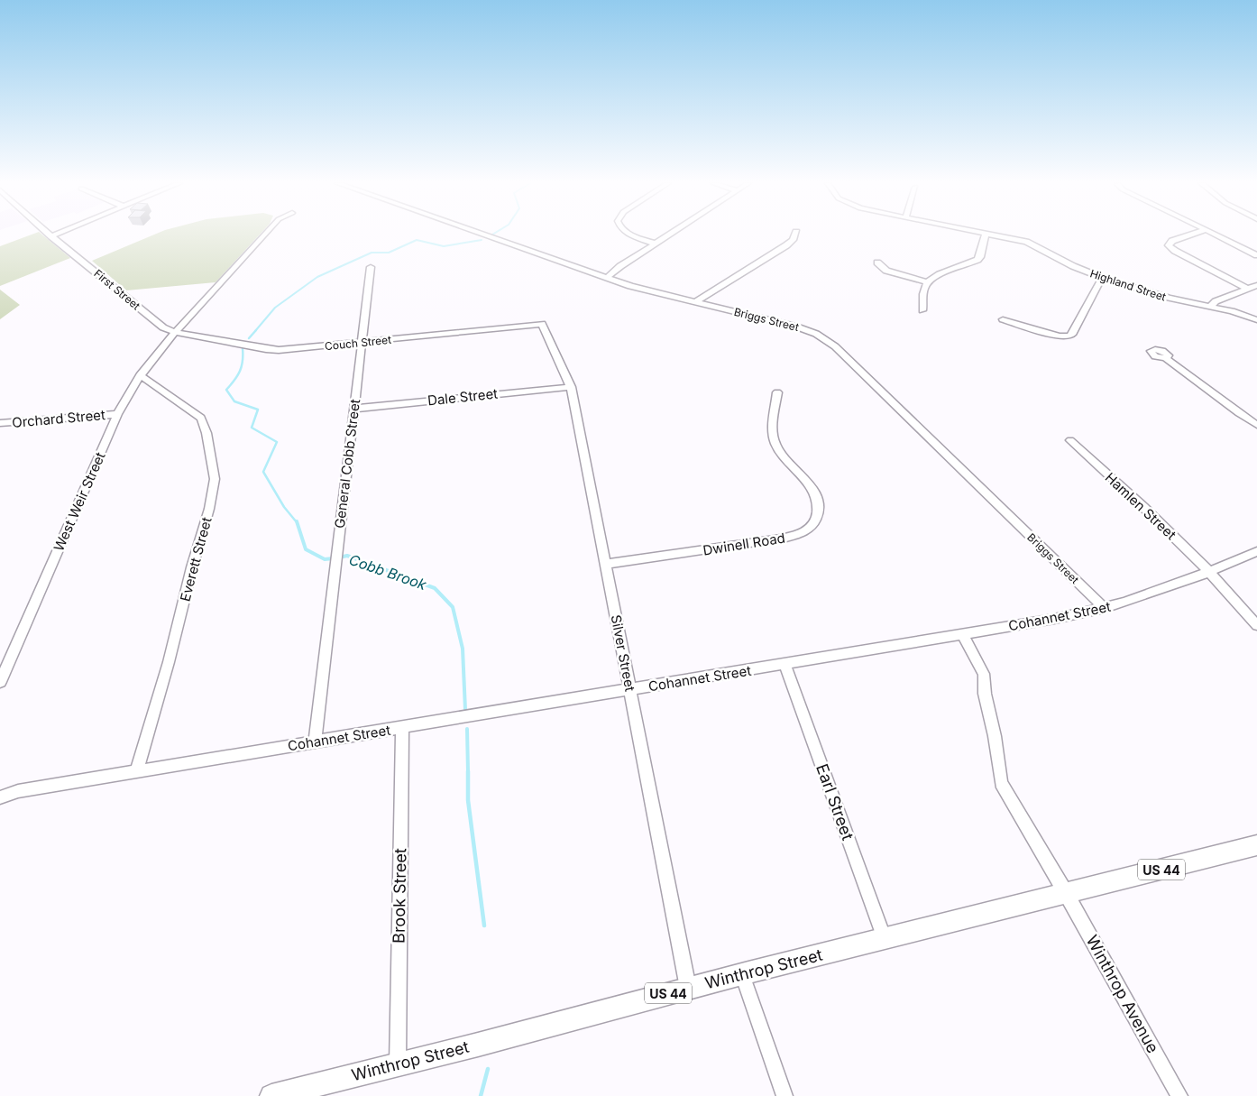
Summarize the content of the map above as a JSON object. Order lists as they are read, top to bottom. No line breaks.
{"streets":{"highway":["US 44","Winthrop Street"],"street":["Highland Street","First Street","Briggs Street","Couch Street","Dale Street","Orchard Street","General Cobb Street","West Weir Street","Hamlen Street","Dwinell Road","Everett Street","Cohannet Street","Silver Street","Earl Street","Brook Street","Winthrop Avenue"]},"crossings":[["First Street","Couch Street"],["First Street","West Weir Street"],["Briggs Street","Cohannet Street"],["Couch Street","General Cobb Street"],["Couch Street","West Weir Street"],["Couch Street","Silver Street"],["Dale Street","General Cobb Street"],["Dale Street","Silver Street"],["Orchard Street","West Weir Street"],["General Cobb Street","Cohannet Street"],["West Weir Street","Everett Street"],["Hamlen Street","Cohannet Street"],["Dwinell Road","Silver Street"],["Everett Street","Cohannet Street"],["Cohannet Street","Silver Street"],["Cohannet Street","Earl Street"],["Cohannet Street","Brook Street"],["Cohannet Street","Winthrop Avenue"],["Silver Street","Winthrop Street"],["Earl Street","Winthrop Street"],["Brook Street","Winthrop Street"],["Winthrop Street","Winthrop Avenue"]],"water":["Cobb Brook"]}
